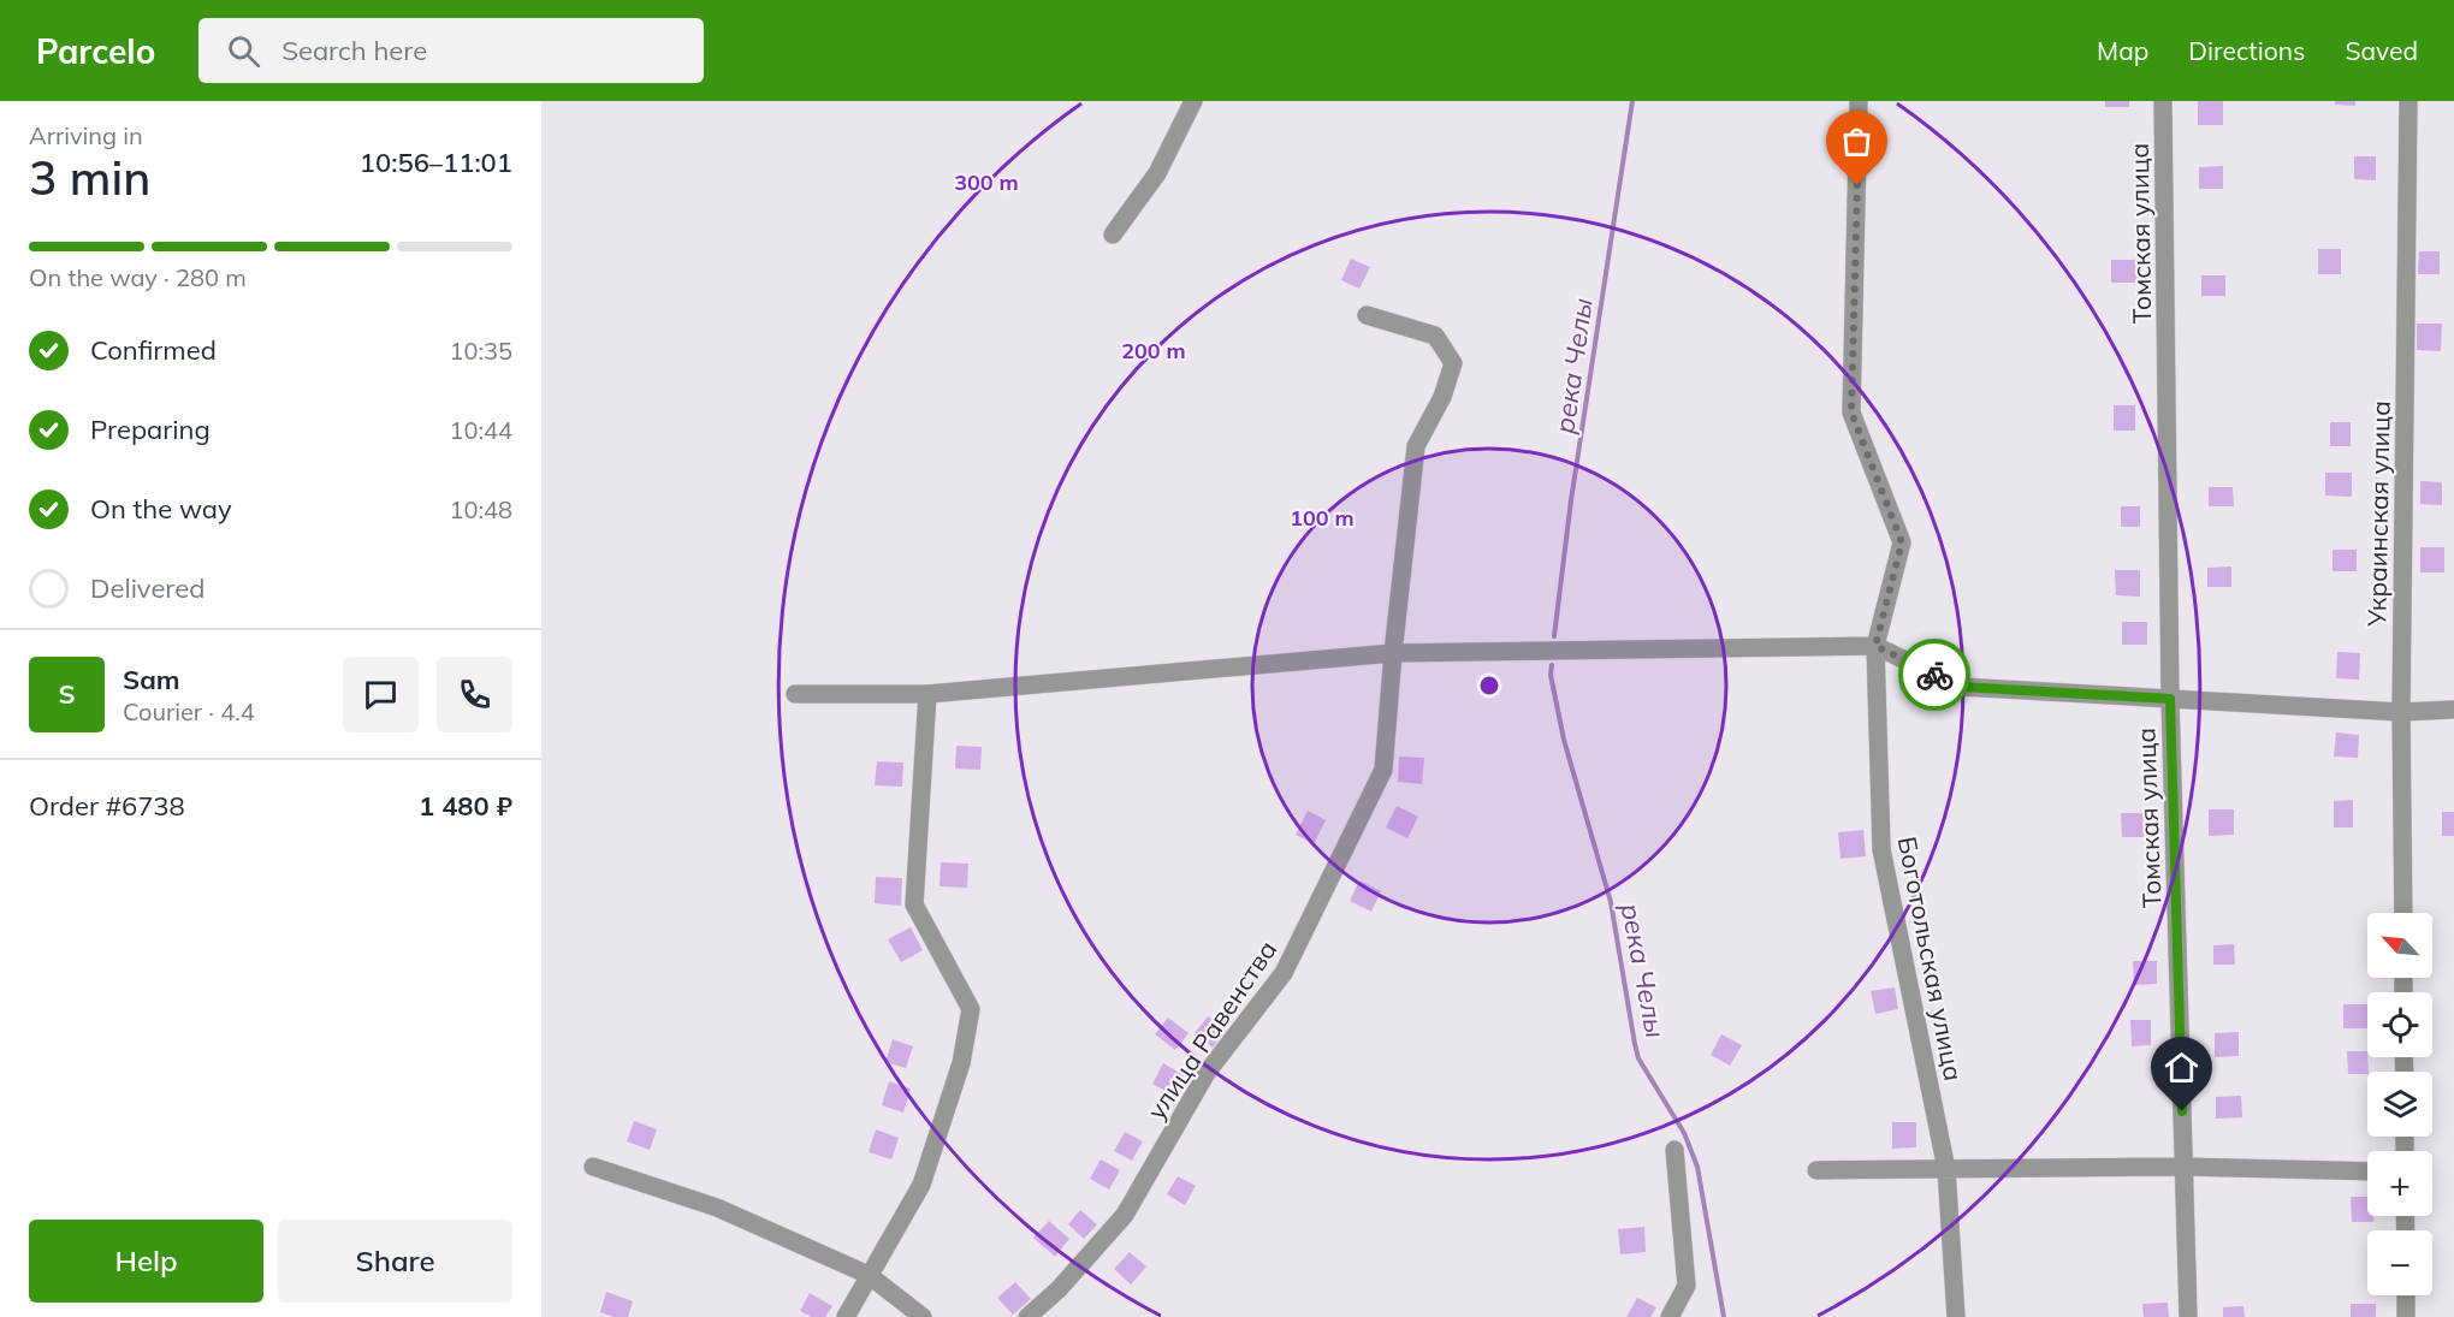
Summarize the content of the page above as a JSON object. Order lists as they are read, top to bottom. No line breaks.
{"streets":{"street":["Томская улица","Украинская улица","Боготольская улица","улица Равенства"]},"water":["река Челы"],"north":"top left","page":{"header":"Parcelo","search":"Search here","nav":["Map","Directions","Saved"],"heading":["3 min","Arriving in","10:56–11:01"],"panel":["Sam","Courier · 4.4","Order #6738","1 480 ₽"],"bar":"On the way · 280 m","list":[["Confirmed","10:35"],["Preparing","10:44"],["On the way","10:48"],"Delivered"],"round":"S","map_buttons":["+","−"],"buttons":["Help","Share"]},"rings":["300 m","200 m","100 m"]}
